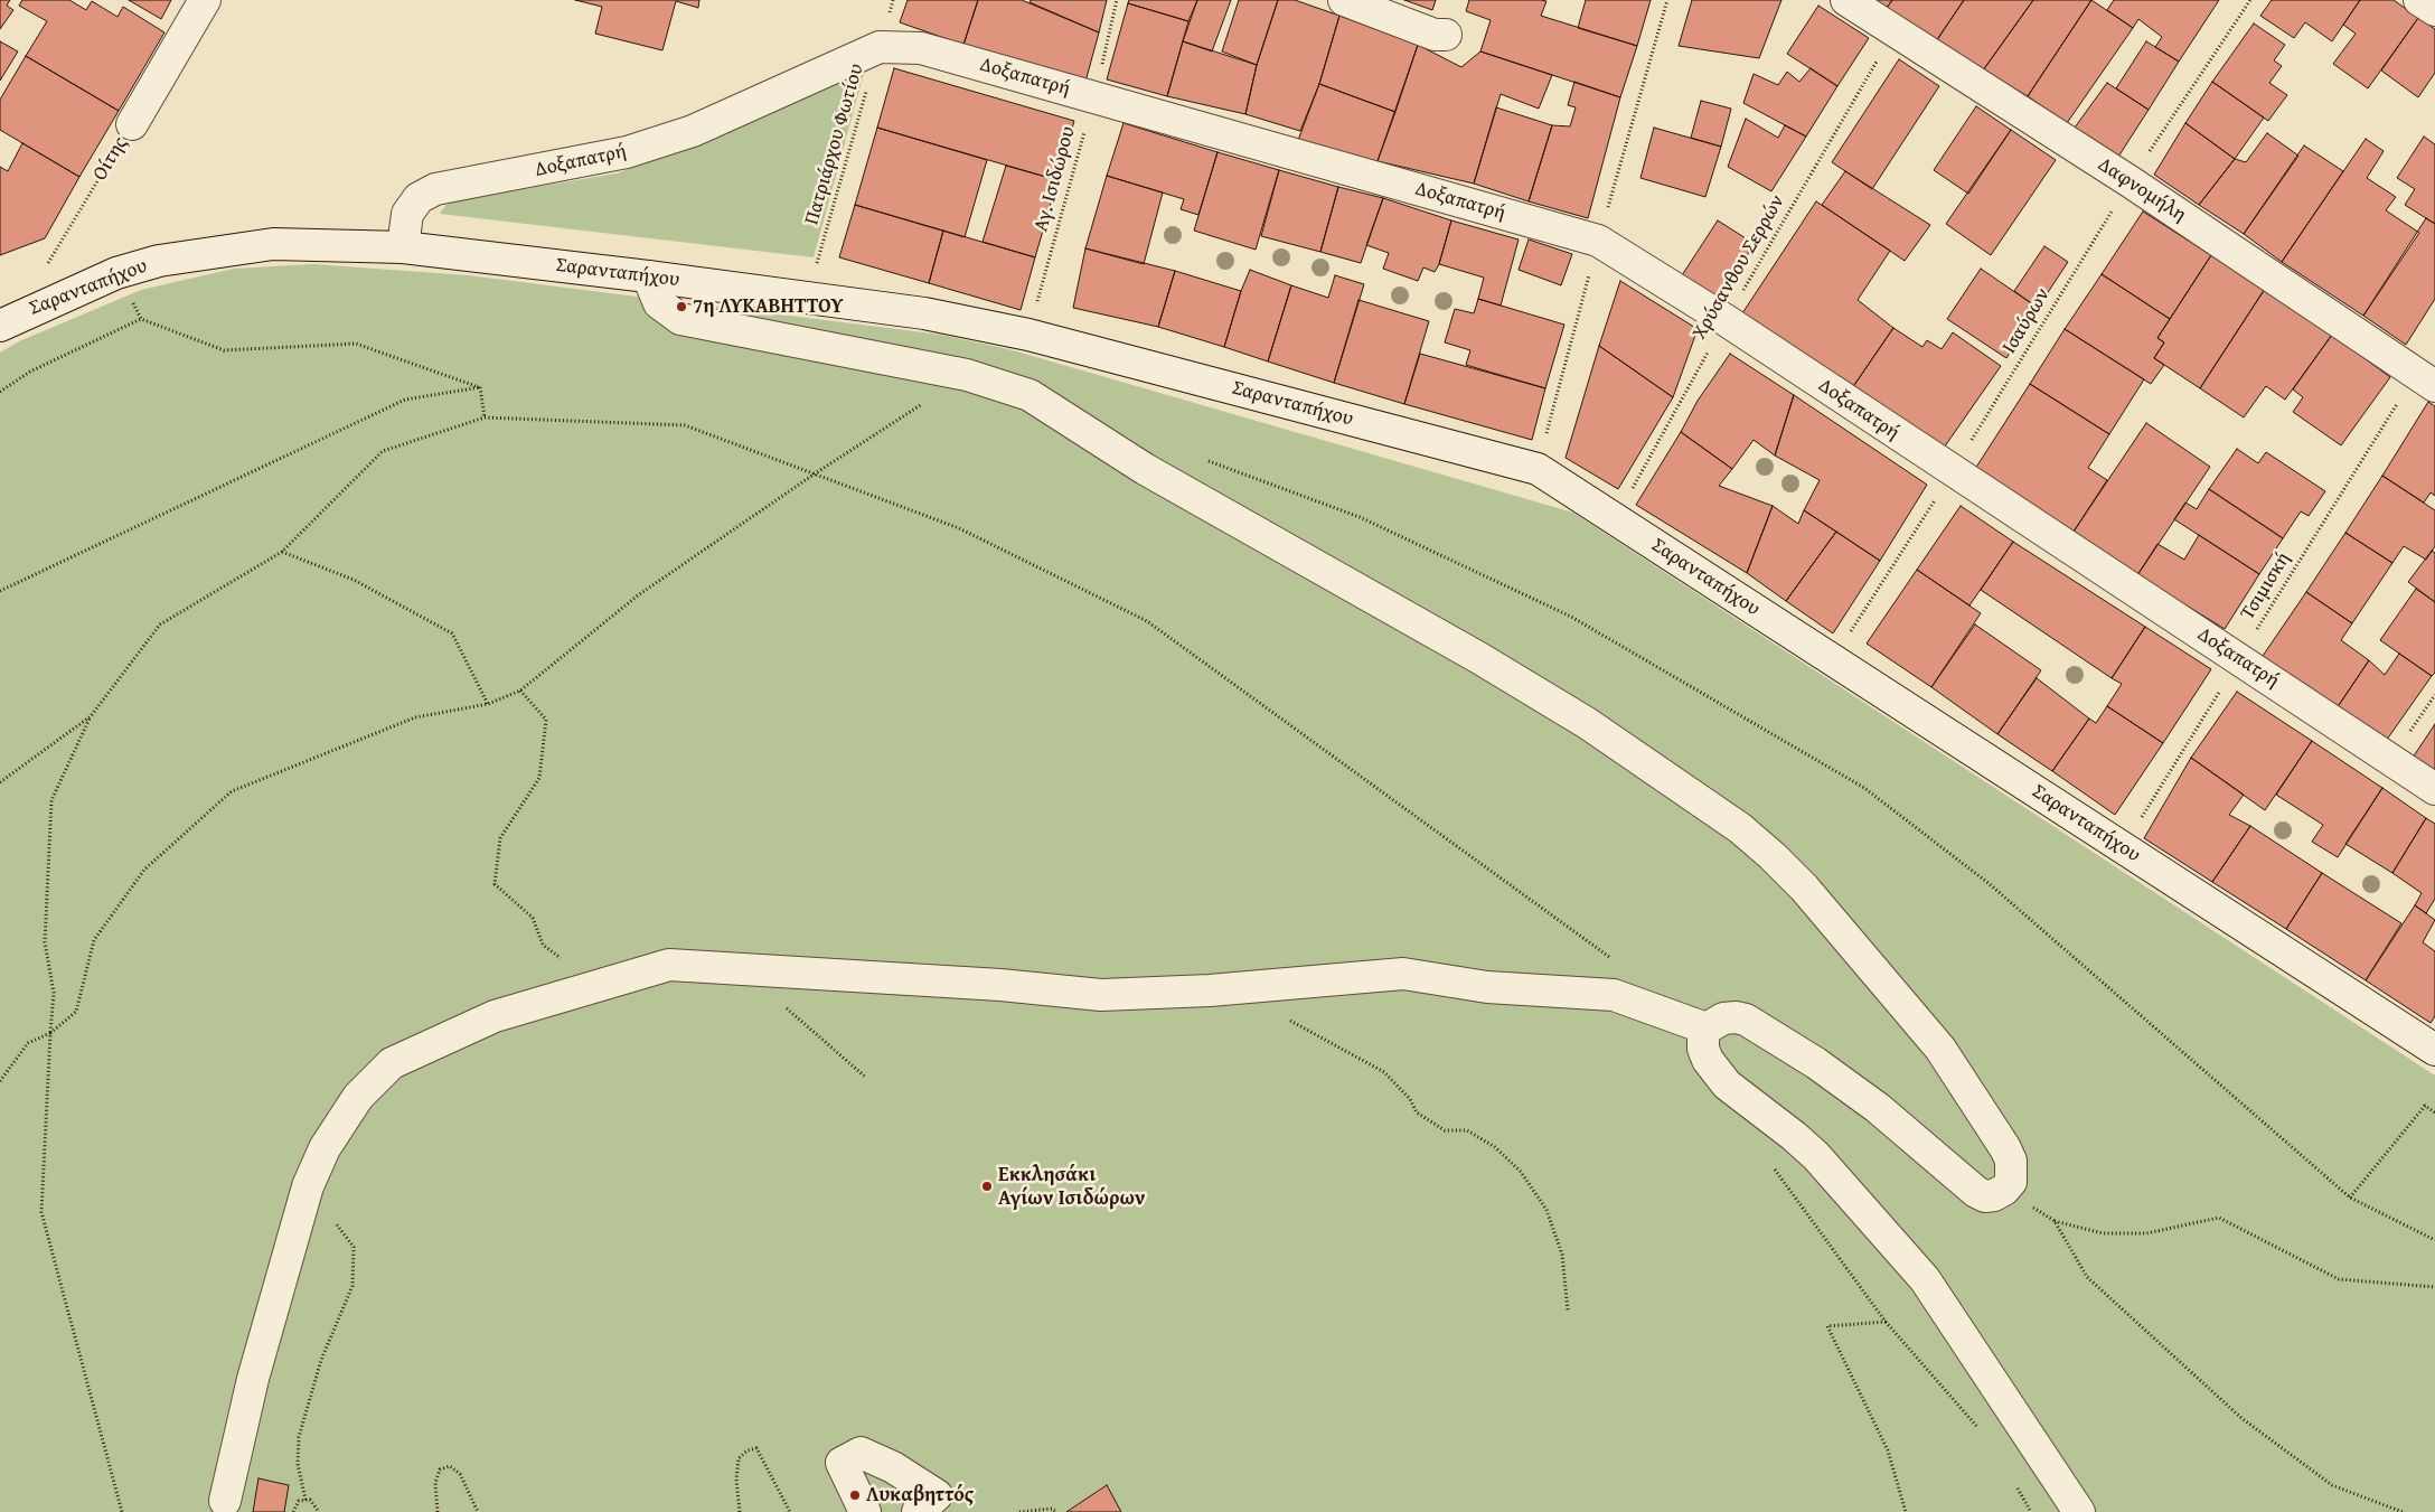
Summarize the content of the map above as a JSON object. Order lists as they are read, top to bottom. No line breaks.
{"streets":{"street":["Δοξαπατρή","Οίτης","Δαφνομήλη","Σαρανταπήχου"],"path":["Πατριάρχου Φωτίου","Αγ. Ισιδώρου","Χρύσανθου Σερρών","Ισαύρων","Τσιμισκή"]},"crossings":[["Δοξαπατρή","Πατριάρχου Φωτίου"],["Δοξαπατρή","Αγ. Ισιδώρου"],["Δοξαπατρή","Χρύσανθου Σερρών"],["Δοξαπατρή","Σαρανταπήχου"],["Δοξαπατρή","Ισαύρων"],["Δοξαπατρή","Τσιμισκή"],["Πατριάρχου Φωτίου","Σαρανταπήχου"],["Αγ. Ισιδώρου","Σαρανταπήχου"],["Δαφνομήλη","Χρύσανθου Σερρών"],["Δαφνομήλη","Ισαύρων"],["Δαφνομήλη","Τσιμισκή"],["Χρύσανθου Σερρών","Σαρανταπήχου"],["Σαρανταπήχου","Ισαύρων"],["Σαρανταπήχου","Τσιμισκή"]],"places":["7η ΛΥΚΑΒΗΤΤΟΥ","Εκκλησάκι Αγίων Ισιδώρων","Λυκαβηττός"]}
